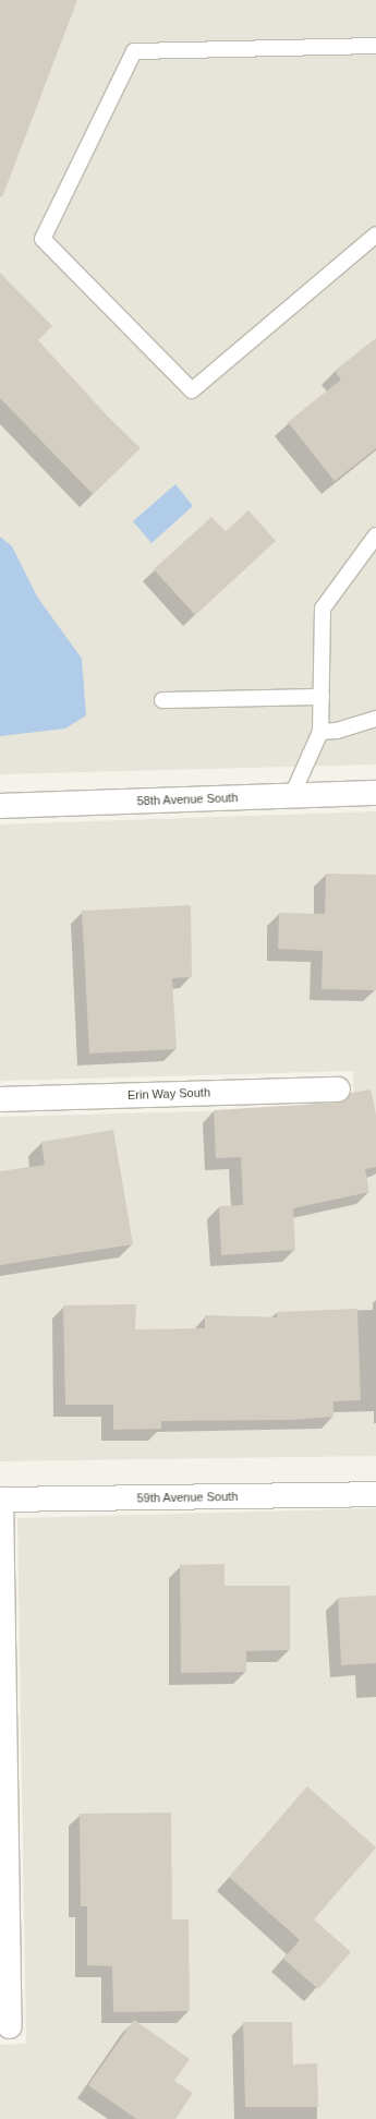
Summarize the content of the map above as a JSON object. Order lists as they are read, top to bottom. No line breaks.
{"streets":{"street":["58th Avenue South","Erin Way South","59th Avenue South"]}}
